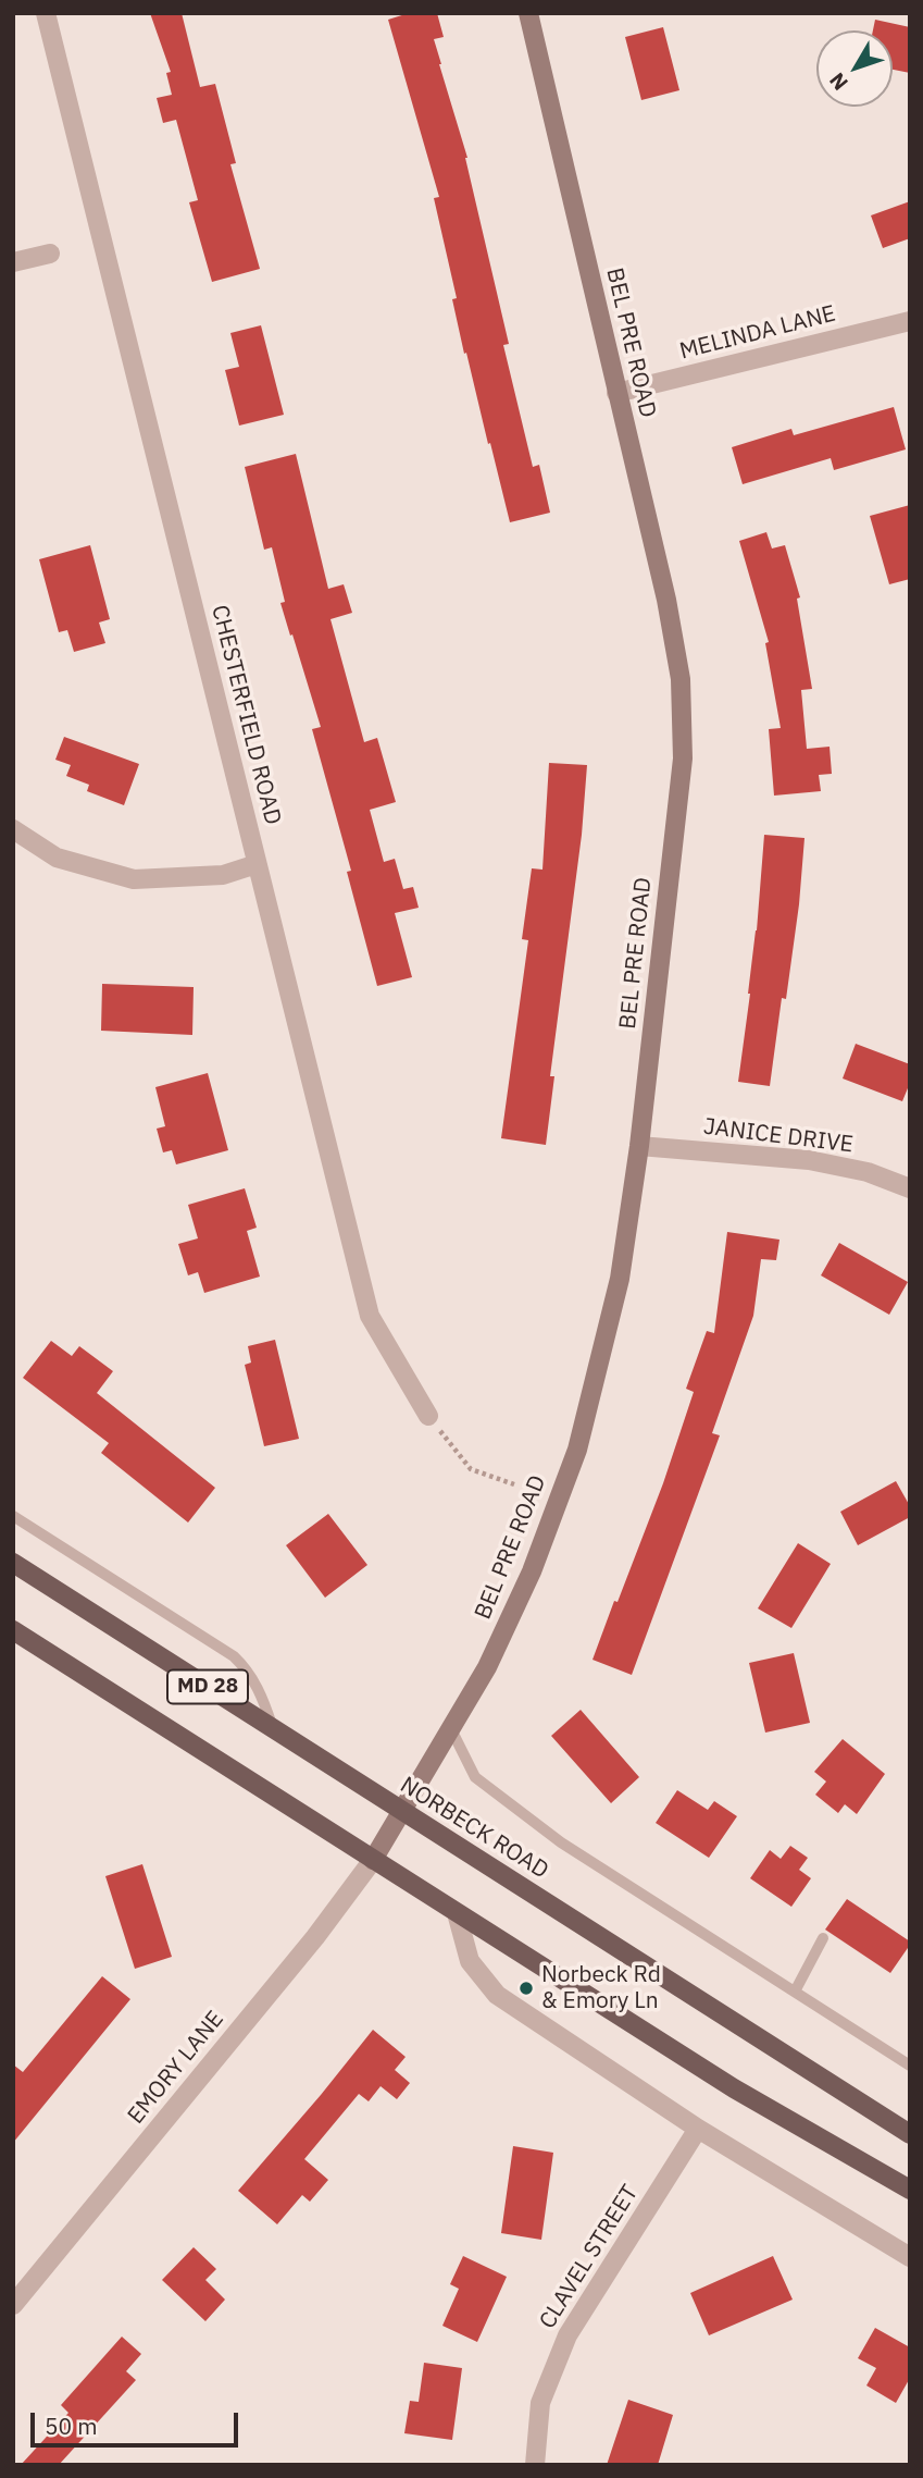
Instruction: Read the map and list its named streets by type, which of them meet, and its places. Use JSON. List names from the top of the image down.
{
  "streets": {
    "main road": ["BEL PRE ROAD", "MD 28", "NORBECK ROAD"],
    "street": [
      "MELINDA LANE",
      "CHESTERFIELD ROAD",
      "JANICE DRIVE",
      "EMORY LANE",
      "CLAVEL STREET"
    ]
  },
  "crossings": [
    ["MELINDA LANE", "BEL PRE ROAD"],
    ["BEL PRE ROAD", "JANICE DRIVE"],
    ["BEL PRE ROAD", "MD 28"],
    ["BEL PRE ROAD", "NORBECK ROAD"],
    ["BEL PRE ROAD", "EMORY LANE"],
    ["MD 28", "EMORY LANE"]
  ],
  "places": ["Norbeck Rd & Emory Ln"],
  "scale_bar": "50 m",
  "north": "bottom left"
}
